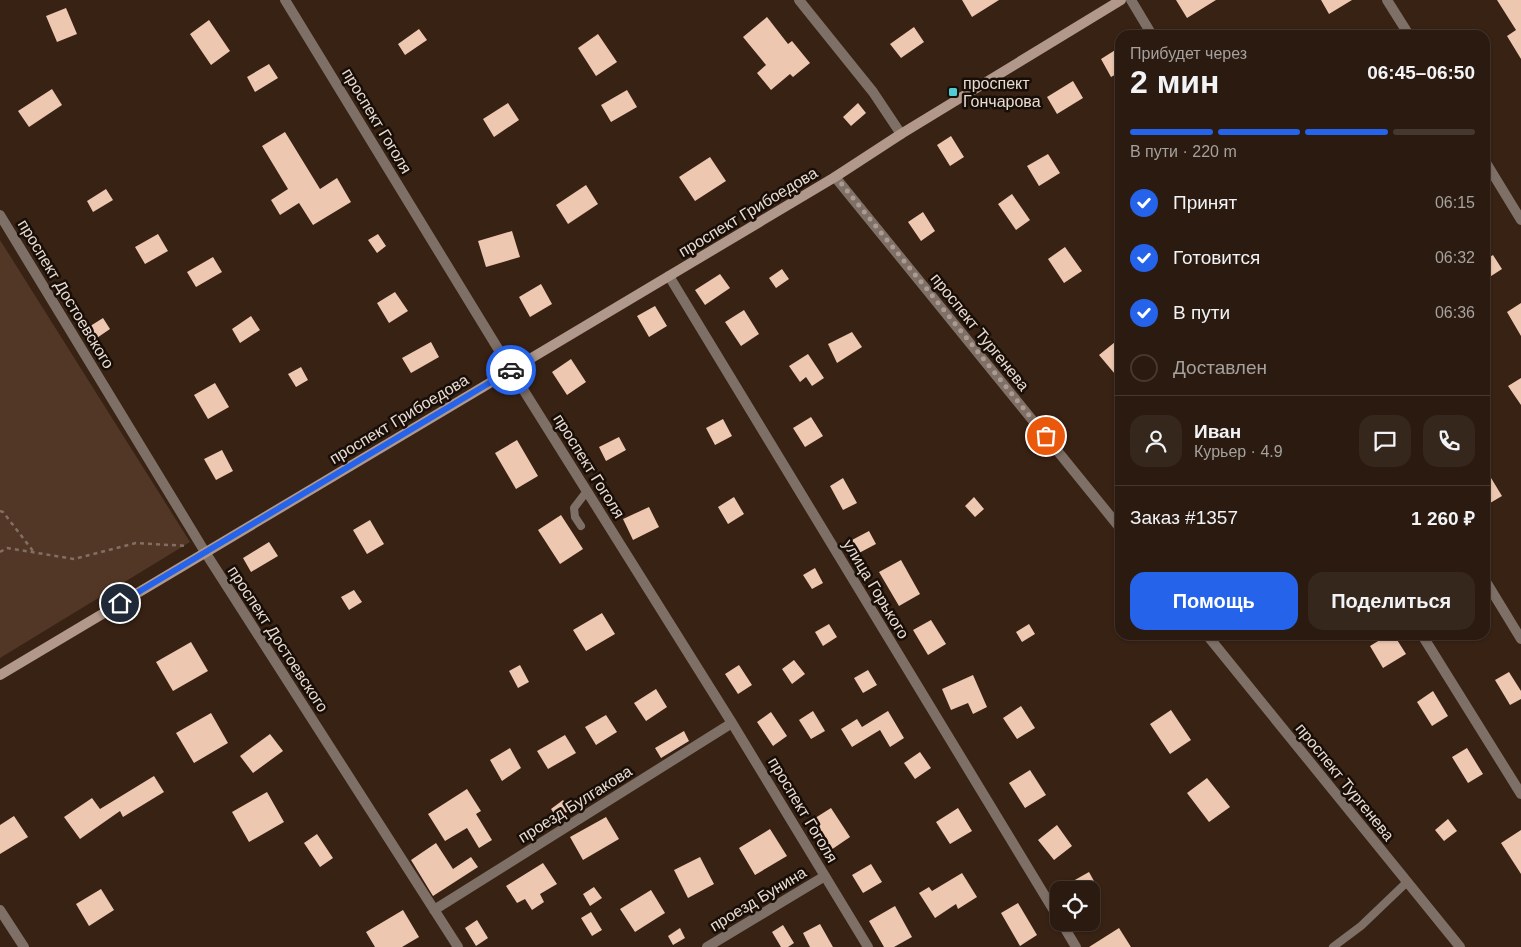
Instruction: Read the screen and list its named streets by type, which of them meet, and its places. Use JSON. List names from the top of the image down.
{
  "streets": {
    "street": [
      "проспект Гоголя",
      "проспект Грибоедова",
      "проспект Достоевского",
      "проспект Тургенева",
      "улица Горького",
      "проезд Булгакова",
      "проезд Бунина"
    ]
  },
  "crossings": [
    ["проспект Гоголя", "проспект Грибоедова"],
    ["проспект Гоголя", "проезд Булгакова"],
    ["проспект Гоголя", "проезд Бунина"],
    ["проспект Грибоедова", "проспект Достоевского"],
    ["проспект Грибоедова", "проспект Тургенева"],
    ["проспект Грибоедова", "улица Горького"],
    ["проспект Достоевского", "проезд Булгакова"]
  ],
  "places": {
    "transit": ["проспект Гончарова"]
  },
  "page": {
    "heading": ["2 мин", "Прибудет через", "06:45–06:50"],
    "panel": [
      "Иван",
      "Курьер · 4.9",
      "Заказ #1357",
      "1 260 ₽"
    ],
    "bar": "В пути · 220 m",
    "list": [
      ["Принят", "06:15"],
      ["Готовится", "06:32"],
      ["В пути", "06:36"],
      "Доставлен"
    ],
    "buttons": ["Помощь", "Поделиться"]
  }
}
